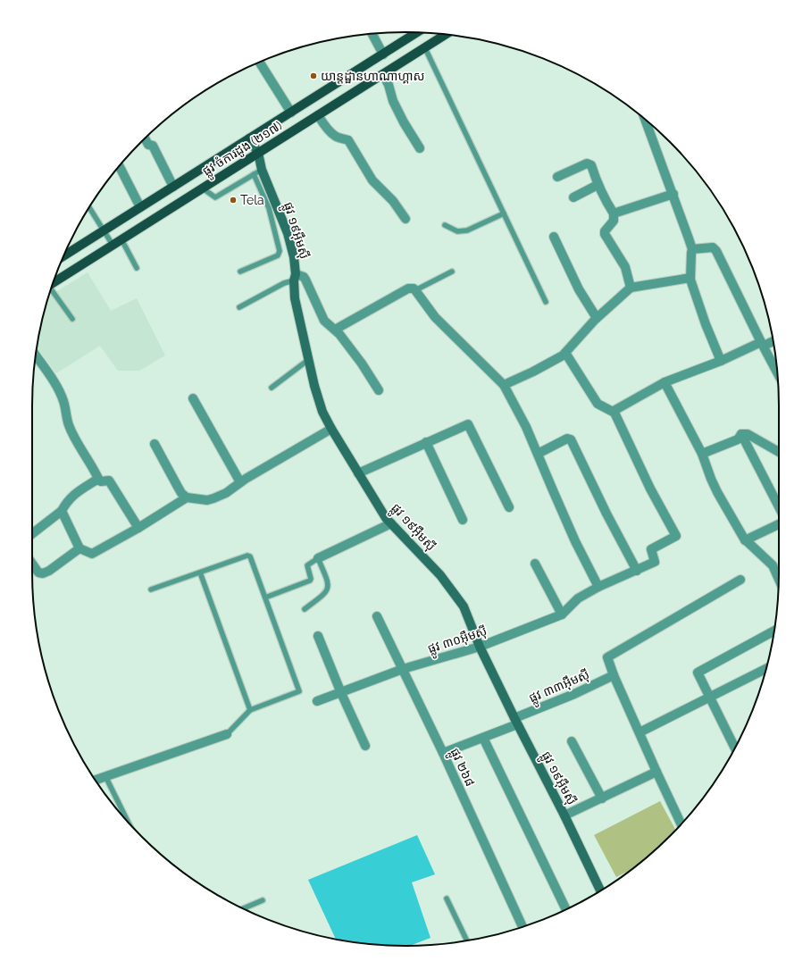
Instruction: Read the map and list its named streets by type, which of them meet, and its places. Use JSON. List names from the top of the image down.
{
  "streets": {
    "main road": ["ផ្លូវ ចំការដូង (២១៧)"],
    "street": [
      "ផ្លូវ ១៩អ៊ឹមស៊ី",
      "ផ្លូវ ៣០អ៊ឹមស៊ី",
      "ផ្លូវ ៣៣អ៊ឹមស៊ី",
      "ផ្លូវ ២៦៨"
    ]
  },
  "crossings": [
    ["ផ្លូវ ចំការដូង (២១៧)", "ផ្លូវ ១៩អ៊ឹមស៊ី"],
    ["ផ្លូវ ១៩អ៊ឹមស៊ី", "ផ្លូវ ៣០អ៊ឹមស៊ី"],
    ["ផ្លូវ ១៩អ៊ឹមស៊ី", "ផ្លូវ ៣៣អ៊ឹមស៊ី"],
    ["ផ្លូវ ៣០អ៊ឹមស៊ី", "ផ្លូវ ២៦៨"],
    ["ផ្លូវ ៣៣អ៊ឹមស៊ី", "ផ្លូវ ២៦៨"]
  ],
  "places": ["យាន្ដដ្ឋានហាណាហ្គាស", "Tela"]
}
